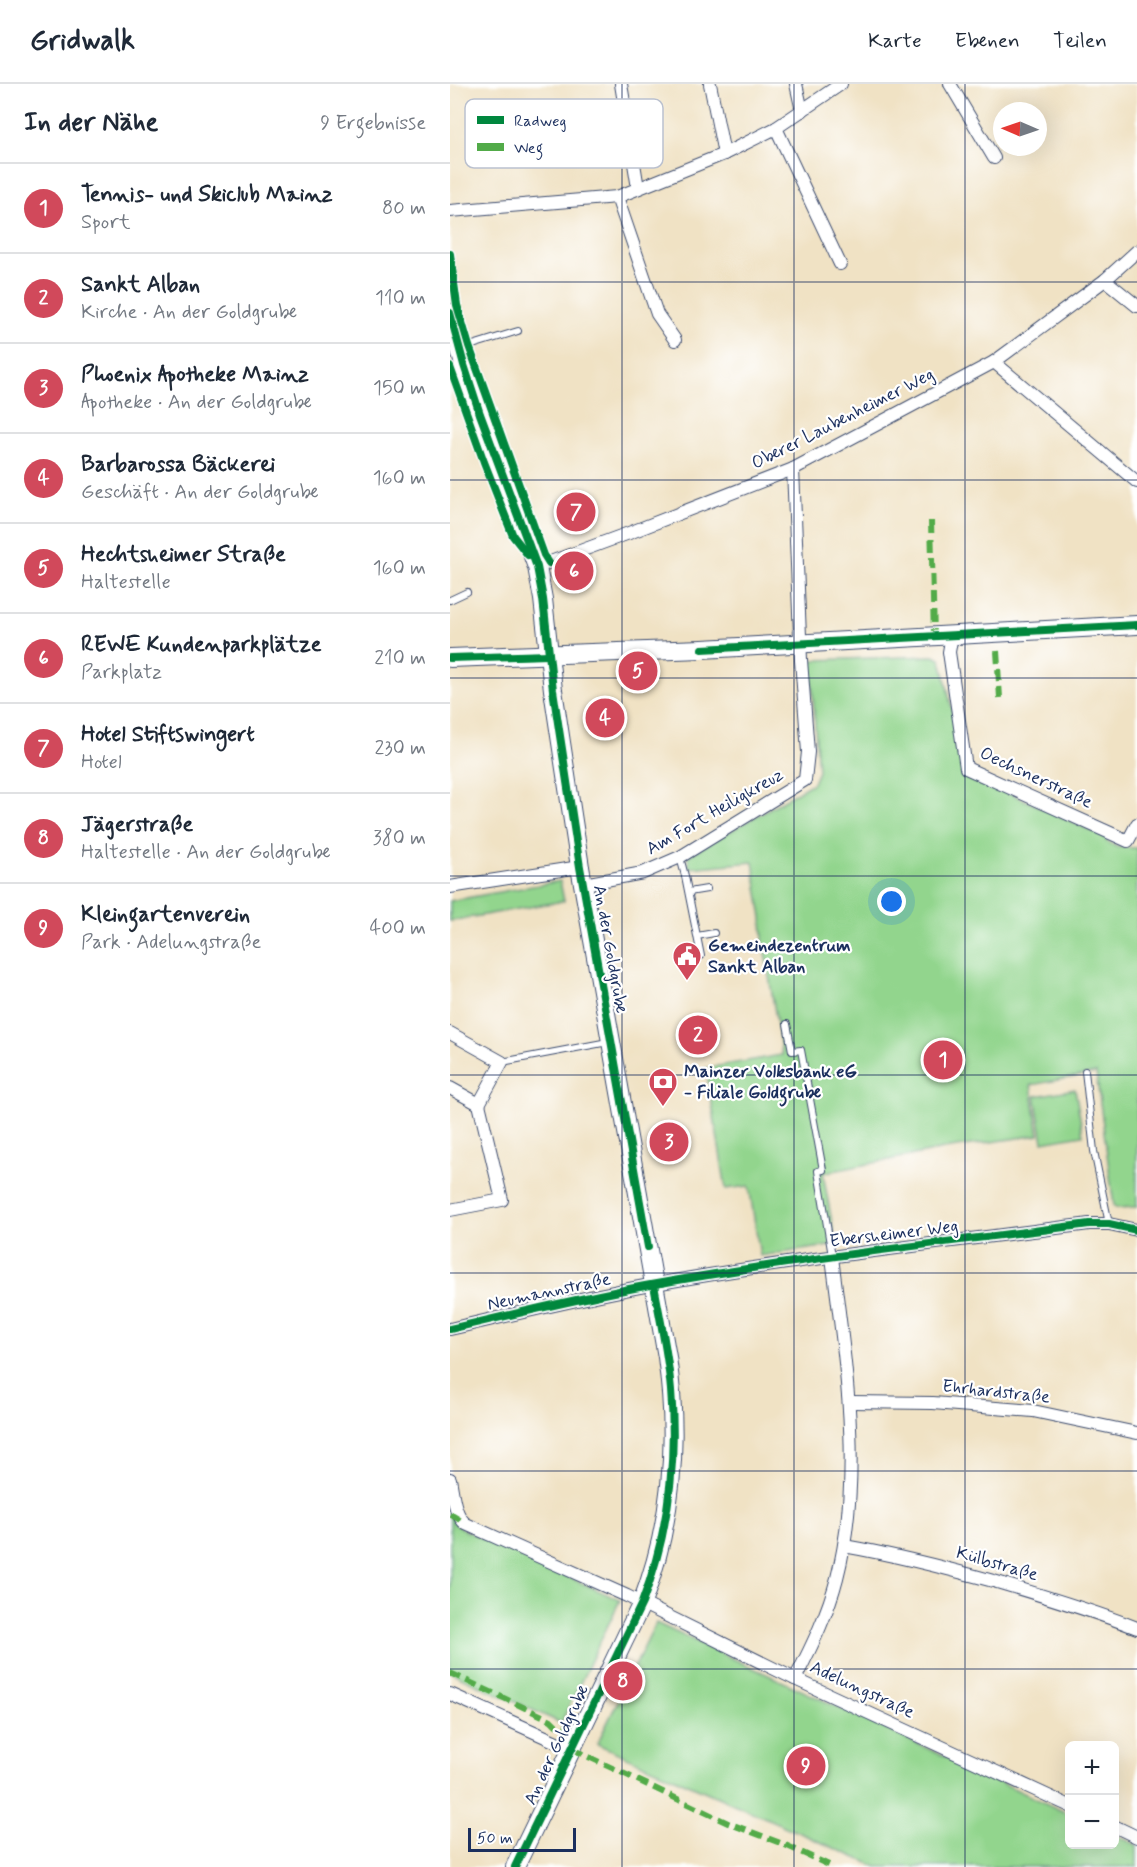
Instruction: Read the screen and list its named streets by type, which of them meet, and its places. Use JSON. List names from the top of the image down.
{
  "streets": {
    "street": [
      "Oberer Laubenheimer Weg",
      "Oechsnerstraße",
      "Am Fort Heiligkreuz",
      "An der Goldgrube",
      "Ebersheimer Weg",
      "Neumannstraße",
      "Ehrhardstraße",
      "Külbstraße",
      "Adelungstraße"
    ]
  },
  "crossings": [
    ["Oberer Laubenheimer Weg", "Am Fort Heiligkreuz"],
    ["Oberer Laubenheimer Weg", "An der Goldgrube"],
    ["Am Fort Heiligkreuz", "An der Goldgrube"],
    ["An der Goldgrube", "Ebersheimer Weg"],
    ["An der Goldgrube", "Neumannstraße"],
    ["An der Goldgrube", "Adelungstraße"],
    ["Ebersheimer Weg", "Neumannstraße"]
  ],
  "places": {
    "public building": ["Gemeindezentrum Sankt Alban"],
    "bank": ["Mainzer Volksbank eG - Filiale Goldgrube"]
  },
  "legend": ["Radweg", "Weg"],
  "scale_bar": "50 m",
  "north": "left",
  "page": {
    "header": "Gridwalk",
    "nav": ["Karte", "Ebenen", "Teilen"],
    "heading": ["In der Nähe", "9 Ergebnisse"],
    "list": [
      {
        "mark": "1",
        "name": "Tennis- und Skiclub Mainz",
        "note": "Sport",
        "value": "80 m"
      },
      {
        "mark": "2",
        "name": "Sankt Alban",
        "note": "Kirche · An der Goldgrube",
        "value": "110 m"
      },
      {
        "mark": "3",
        "name": "Phoenix Apotheke Mainz",
        "note": "Apotheke · An der Goldgrube",
        "value": "150 m"
      },
      {
        "mark": "4",
        "name": "Barbarossa Bäckerei",
        "note": "Geschäft · An der Goldgrube",
        "value": "160 m"
      },
      {
        "mark": "5",
        "name": "Hechtsheimer Straße",
        "note": "Haltestelle",
        "value": "160 m"
      },
      {
        "mark": "6",
        "name": "REWE Kundenparkplätze",
        "note": "Parkplatz",
        "value": "210 m"
      },
      {
        "mark": "7",
        "name": "Hotel Stiftswingert",
        "note": "Hotel",
        "value": "230 m"
      },
      {
        "mark": "8",
        "name": "Jägerstraße",
        "note": "Haltestelle · An der Goldgrube",
        "value": "380 m"
      },
      {
        "mark": "9",
        "name": "Kleingartenverein",
        "note": "Park · Adelungstraße",
        "value": "400 m"
      }
    ],
    "pins": [
      "7",
      "6",
      "5",
      "4",
      "2",
      "1",
      "3",
      "8",
      "9"
    ],
    "map_buttons": ["+", "−"],
    "scale": "50 m"
  }
}
